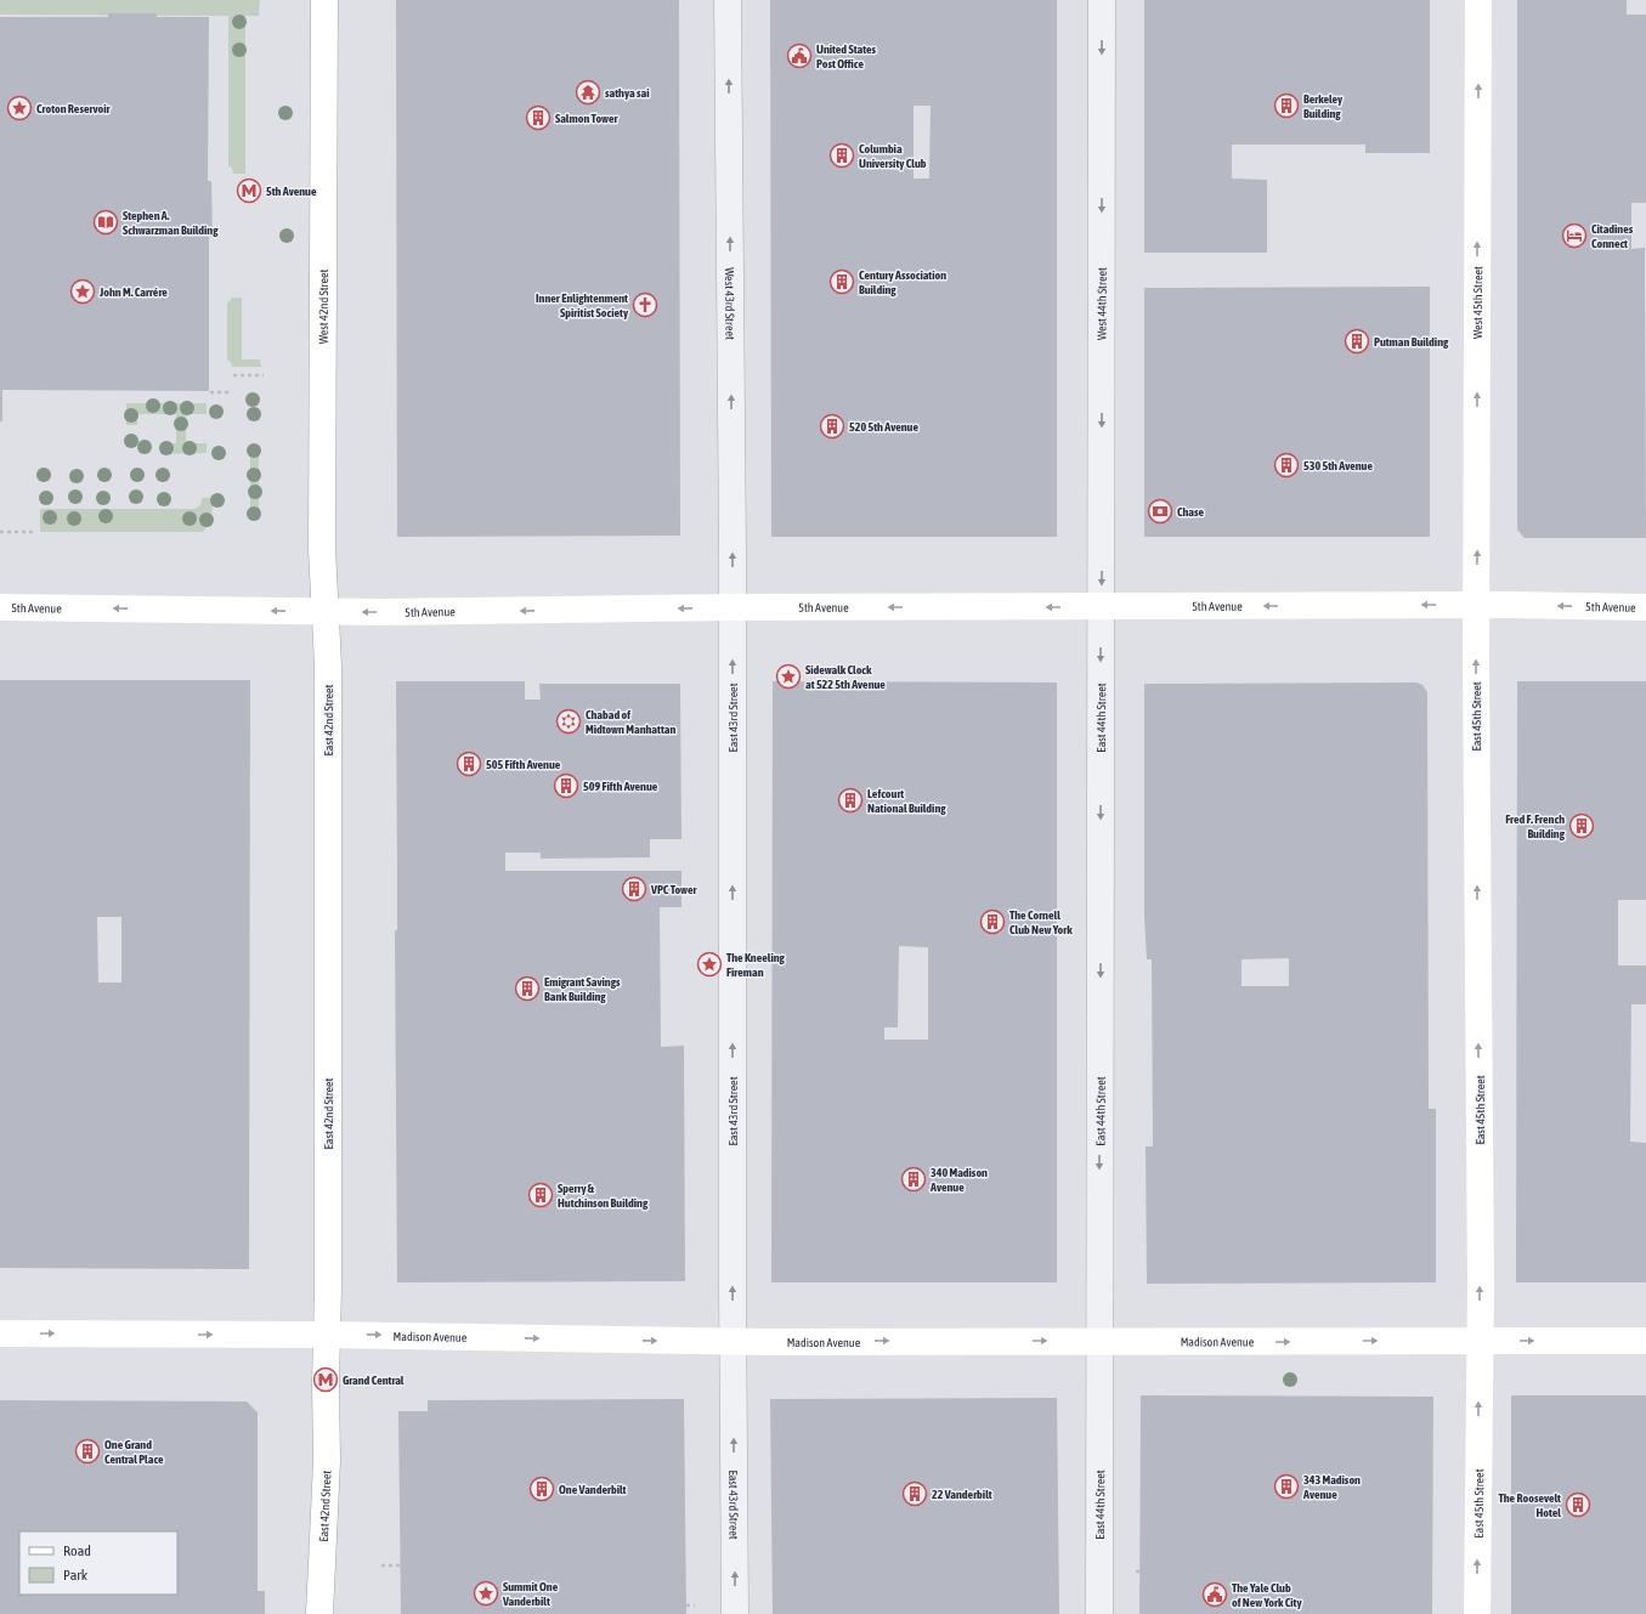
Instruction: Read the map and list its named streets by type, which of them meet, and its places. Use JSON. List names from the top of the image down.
{
  "streets": {
    "main road": [
      "West 45th Street",
      "West 42nd Street",
      "5th Avenue",
      "East 45th Street",
      "East 42nd Street",
      "Madison Avenue"
    ],
    "street": [
      "West 43rd Street",
      "West 44th Street",
      "East 43rd Street",
      "East 44th Street"
    ]
  },
  "crossings": [
    ["West 45th Street", "5th Avenue"],
    ["West 45th Street", "East 45th Street"],
    ["West 43rd Street", "5th Avenue"],
    ["West 43rd Street", "East 43rd Street"],
    ["West 44th Street", "5th Avenue"],
    ["West 44th Street", "East 44th Street"],
    ["West 42nd Street", "5th Avenue"],
    ["West 42nd Street", "East 42nd Street"],
    ["5th Avenue", "East 45th Street"],
    ["5th Avenue", "East 43rd Street"],
    ["5th Avenue", "East 44th Street"],
    ["5th Avenue", "East 42nd Street"],
    ["East 45th Street", "Madison Avenue"],
    ["East 43rd Street", "Madison Avenue"],
    ["East 44th Street", "Madison Avenue"],
    ["East 42nd Street", "Madison Avenue"]
  ],
  "one_way": [
    "West 45th Street",
    "West 43rd Street",
    "West 44th Street",
    "5th Avenue",
    "East 45th Street",
    "East 43rd Street",
    "East 44th Street",
    "Madison Avenue"
  ],
  "places": {
    "public building": ["United States Post Office", "The Yale Club of New York City"],
    "temple": ["sathya sai"],
    "building": [
      "Berkeley Building",
      "Salmon Tower",
      "Columbia University Club",
      "Century Association Building",
      "Putman Building",
      "520 5th Avenue",
      "530 5th Avenue",
      "505 Fifth Avenue",
      "509 Fifth Avenue",
      "Lefcourt National Building",
      "Fred F. French Building",
      "VPC Tower",
      "The Cornell Club New York",
      "Emigrant Savings Bank Building",
      "340 Madison Avenue",
      "Sperry & Hutchinson Building",
      "One Grand Central Place",
      "343 Madison Avenue",
      "One Vanderbilt",
      "22 Vanderbilt",
      "The Roosevelt Hotel"
    ],
    "place": [
      "Croton Reservoir",
      "John M. Carrére",
      "Sidewalk Clock at 522 5th Avenue",
      "The Kneeling Fireman",
      "Summit One Vanderbilt"
    ],
    "metro station": ["5th Avenue", "Grand Central"],
    "library": ["Stephen A. Schwarzman Building"],
    "hotel": ["Citadines Connect"],
    "church": ["Inner Enlightenment Spiritist Society"],
    "bank": ["Chase"],
    "synagogue": ["Chabad of Midtown Manhattan"]
  },
  "legend": ["Road", "Park"]
}
